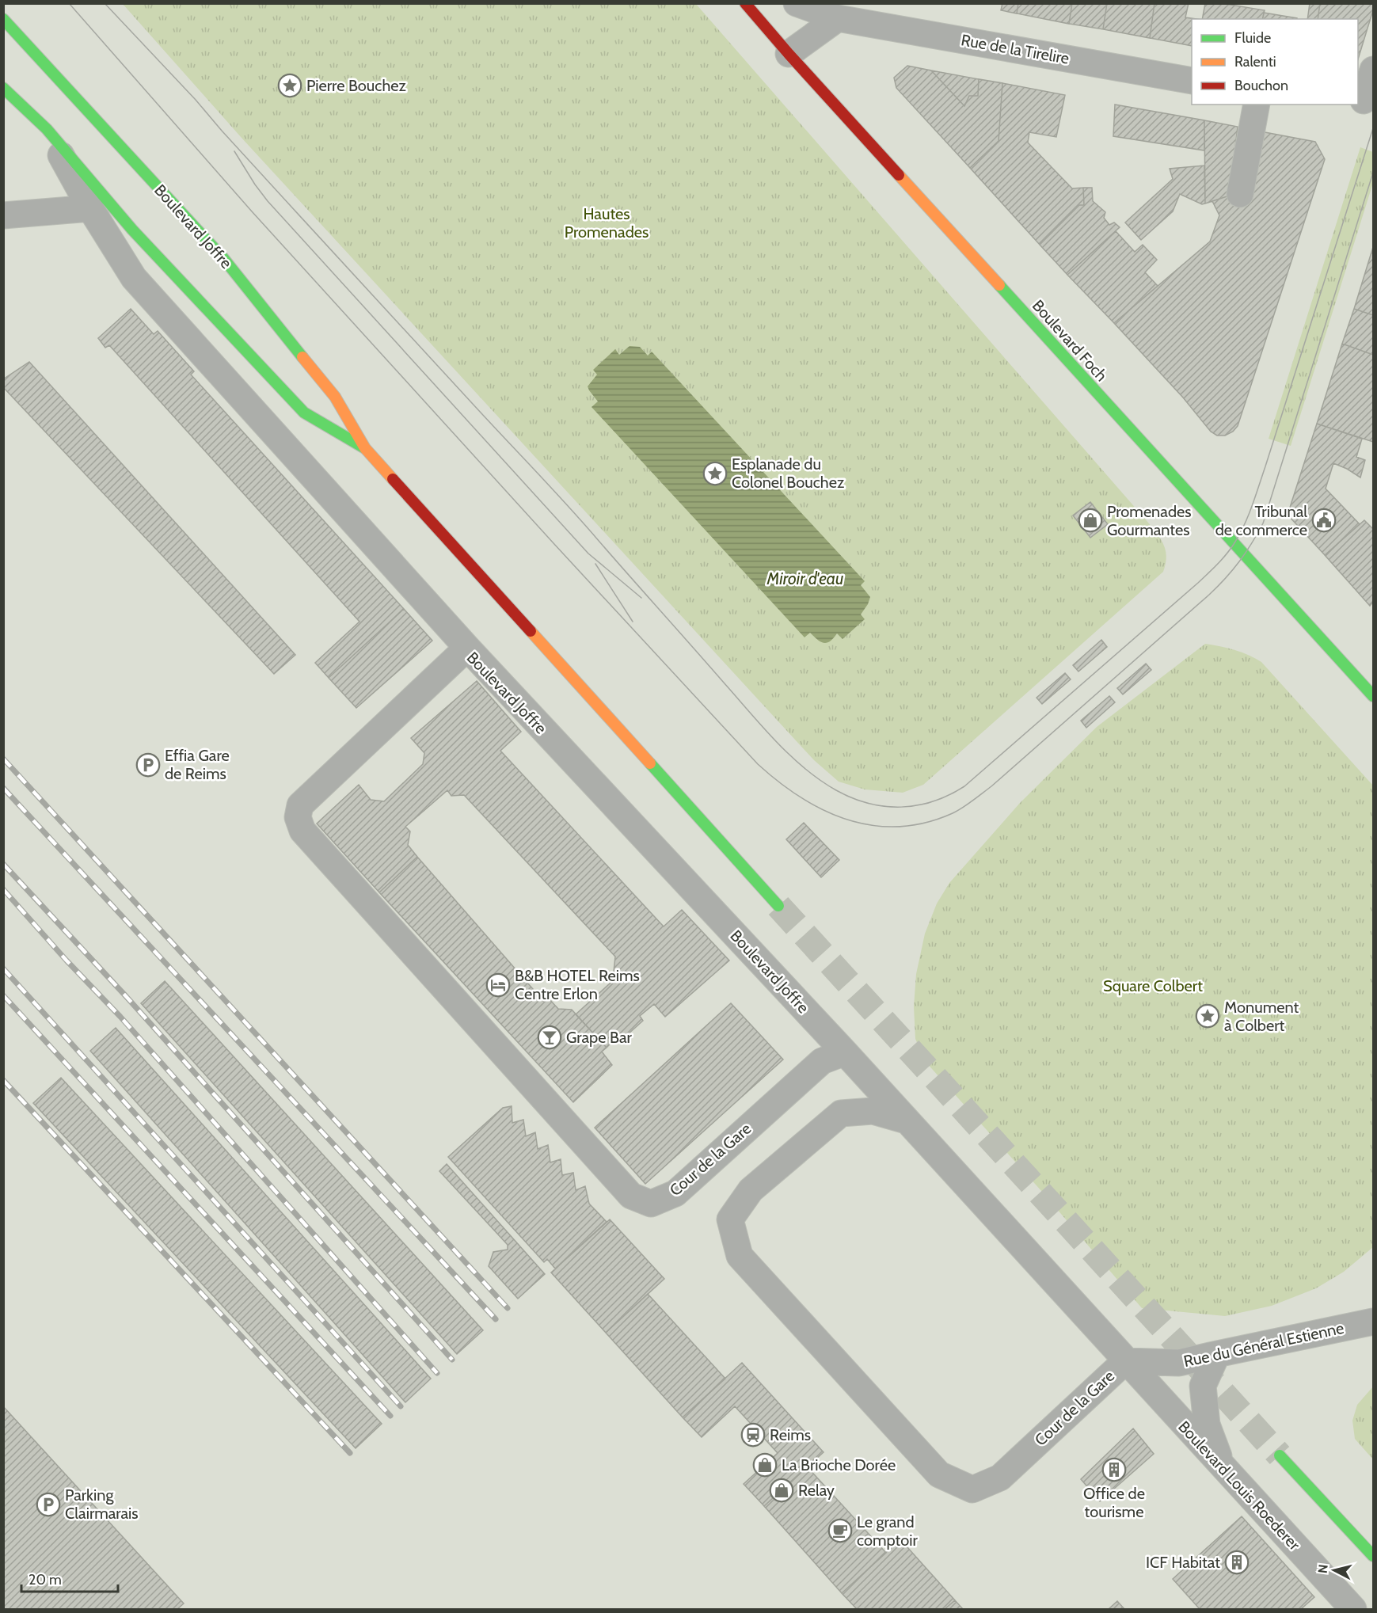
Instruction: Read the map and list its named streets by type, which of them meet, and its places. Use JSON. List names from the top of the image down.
{
  "streets": {
    "main road": ["Boulevard Joffre", "Boulevard Foch"],
    "street": [
      "Rue de la Tirelire",
      "Cour de la Gare",
      "Rue du Général Estienne",
      "Boulevard Louis Roederer"
    ]
  },
  "crossings": [
    ["Boulevard Joffre", "Cour de la Gare"],
    ["Cour de la Gare", "Rue du Général Estienne"],
    ["Cour de la Gare", "Boulevard Louis Roederer"],
    ["Rue du Général Estienne", "Boulevard Louis Roederer"]
  ],
  "water": ["Miroir d'eau"],
  "parks": ["Hautes Promenades", "Square Colbert"],
  "places": {
    "place": ["Pierre Bouchez", "Esplanade du Colonel Bouchez", "Monument à Colbert"],
    "shop": ["Promenades Gourmantes", "La Brioche Dorée", "Relay"],
    "public building": ["Tribunal de commerce"],
    "parking": ["Effia Gare de Reims", "Parking Clairmarais"],
    "hotel": ["B&B HOTEL Reims Centre Erlon"],
    "bar": ["Grape Bar"],
    "station": ["Reims"],
    "building": ["Office de tourisme", "ICF Habitat"],
    "cafe": ["Le grand comptoir"]
  },
  "legend": ["Fluide", "Ralenti", "Bouchon"],
  "scale_bar": "20 m",
  "north": "left"
}
